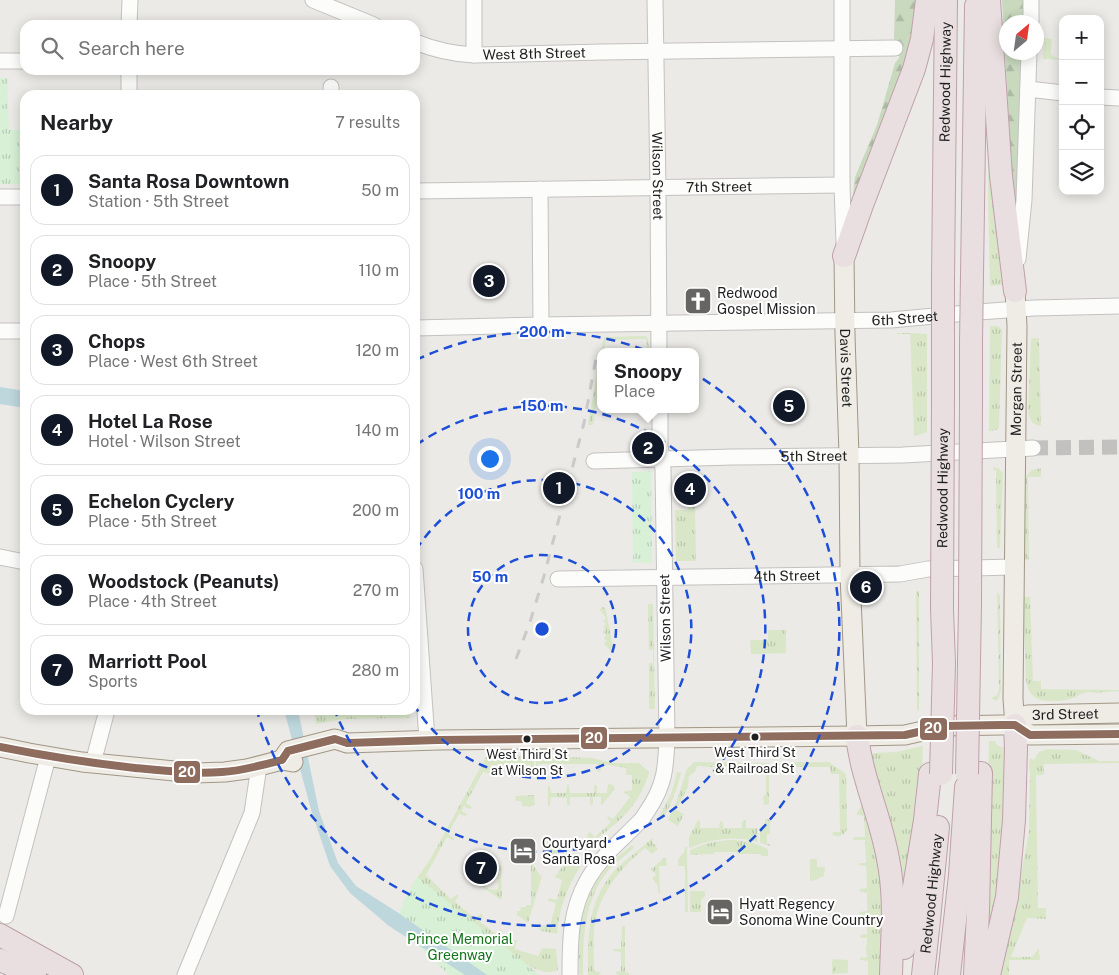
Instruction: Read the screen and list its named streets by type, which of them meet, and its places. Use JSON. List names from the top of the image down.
{
  "streets": {
    "highway": ["Redwood Highway"],
    "main road": ["Davis Street", "Morgan Street", "3rd Street"],
    "street": [
      "West 8th Street",
      "Wilson Street",
      "7th Street",
      "6th Street",
      "5th Street",
      "4th Street"
    ]
  },
  "crossings": [
    ["West 8th Street", "Wilson Street"],
    ["West 8th Street", "Davis Street"],
    ["Wilson Street", "7th Street"],
    ["Wilson Street", "6th Street"],
    ["Wilson Street", "5th Street"],
    ["Wilson Street", "4th Street"],
    ["Wilson Street", "3rd Street"],
    ["7th Street", "Davis Street"],
    ["6th Street", "Davis Street"],
    ["6th Street", "Morgan Street"],
    ["Davis Street", "5th Street"],
    ["Davis Street", "4th Street"],
    ["Davis Street", "3rd Street"],
    ["Morgan Street", "5th Street"],
    ["Morgan Street", "4th Street"],
    ["Morgan Street", "3rd Street"]
  ],
  "parks": ["Prince Memorial Greenway"],
  "places": {
    "church": ["Redwood Gospel Mission"],
    "other": ["West Third St & Railroad St", "West Third St at Wilson St"],
    "hotel": ["Courtyard Santa Rosa", "Hyatt Regency Sonoma Wine Country"]
  },
  "lines": ["transit line 20"],
  "north": "top right",
  "page": {
    "map_buttons": ["+", "−"],
    "search": "Search here",
    "heading": ["Nearby", "7 results"],
    "list": [
      {
        "mark": "1",
        "name": "Santa Rosa Downtown",
        "note": "Station · 5th Street",
        "value": "50 m"
      },
      {
        "mark": "2",
        "name": "Snoopy",
        "note": "Place · 5th Street",
        "value": "110 m"
      },
      {
        "mark": "3",
        "name": "Chops",
        "note": "Place · West 6th Street",
        "value": "120 m"
      },
      {
        "mark": "4",
        "name": "Hotel La Rose",
        "note": "Hotel · Wilson Street",
        "value": "140 m"
      },
      {
        "mark": "5",
        "name": "Echelon Cyclery",
        "note": "Place · 5th Street",
        "value": "200 m"
      },
      {
        "mark": "6",
        "name": "Woodstock (Peanuts)",
        "note": "Place · 4th Street",
        "value": "270 m"
      },
      {
        "mark": "7",
        "name": "Marriott Pool",
        "note": "Sports",
        "value": "280 m"
      }
    ],
    "pins": [
      "3",
      "5",
      "2",
      "1",
      "4",
      "6",
      "7"
    ],
    "popup": ["Snoopy", "Place"]
  },
  "rings": [
    "200 m",
    "150 m",
    "100 m",
    "50 m"
  ]
}
